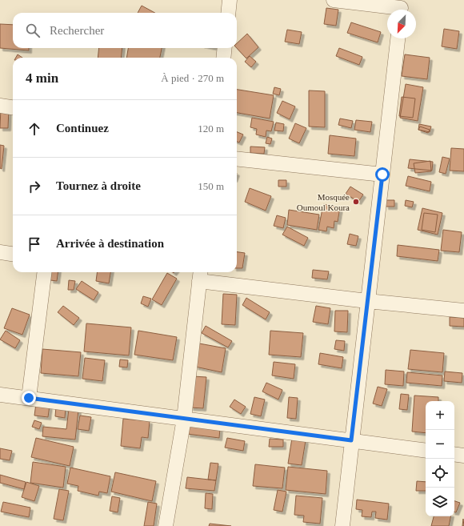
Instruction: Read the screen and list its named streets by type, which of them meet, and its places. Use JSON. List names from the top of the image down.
{
  "places": ["Mosquée Oumoul Koura"],
  "north": "bottom left",
  "page": {
    "search": "Rechercher",
    "heading": ["4 min", "À pied · 270 m"],
    "list": [
      ["Continuez", "120 m"],
      ["Tournez à droite", "150 m"],
      "Arrivée à destination"
    ],
    "map_buttons": ["+", "−"]
  }
}
